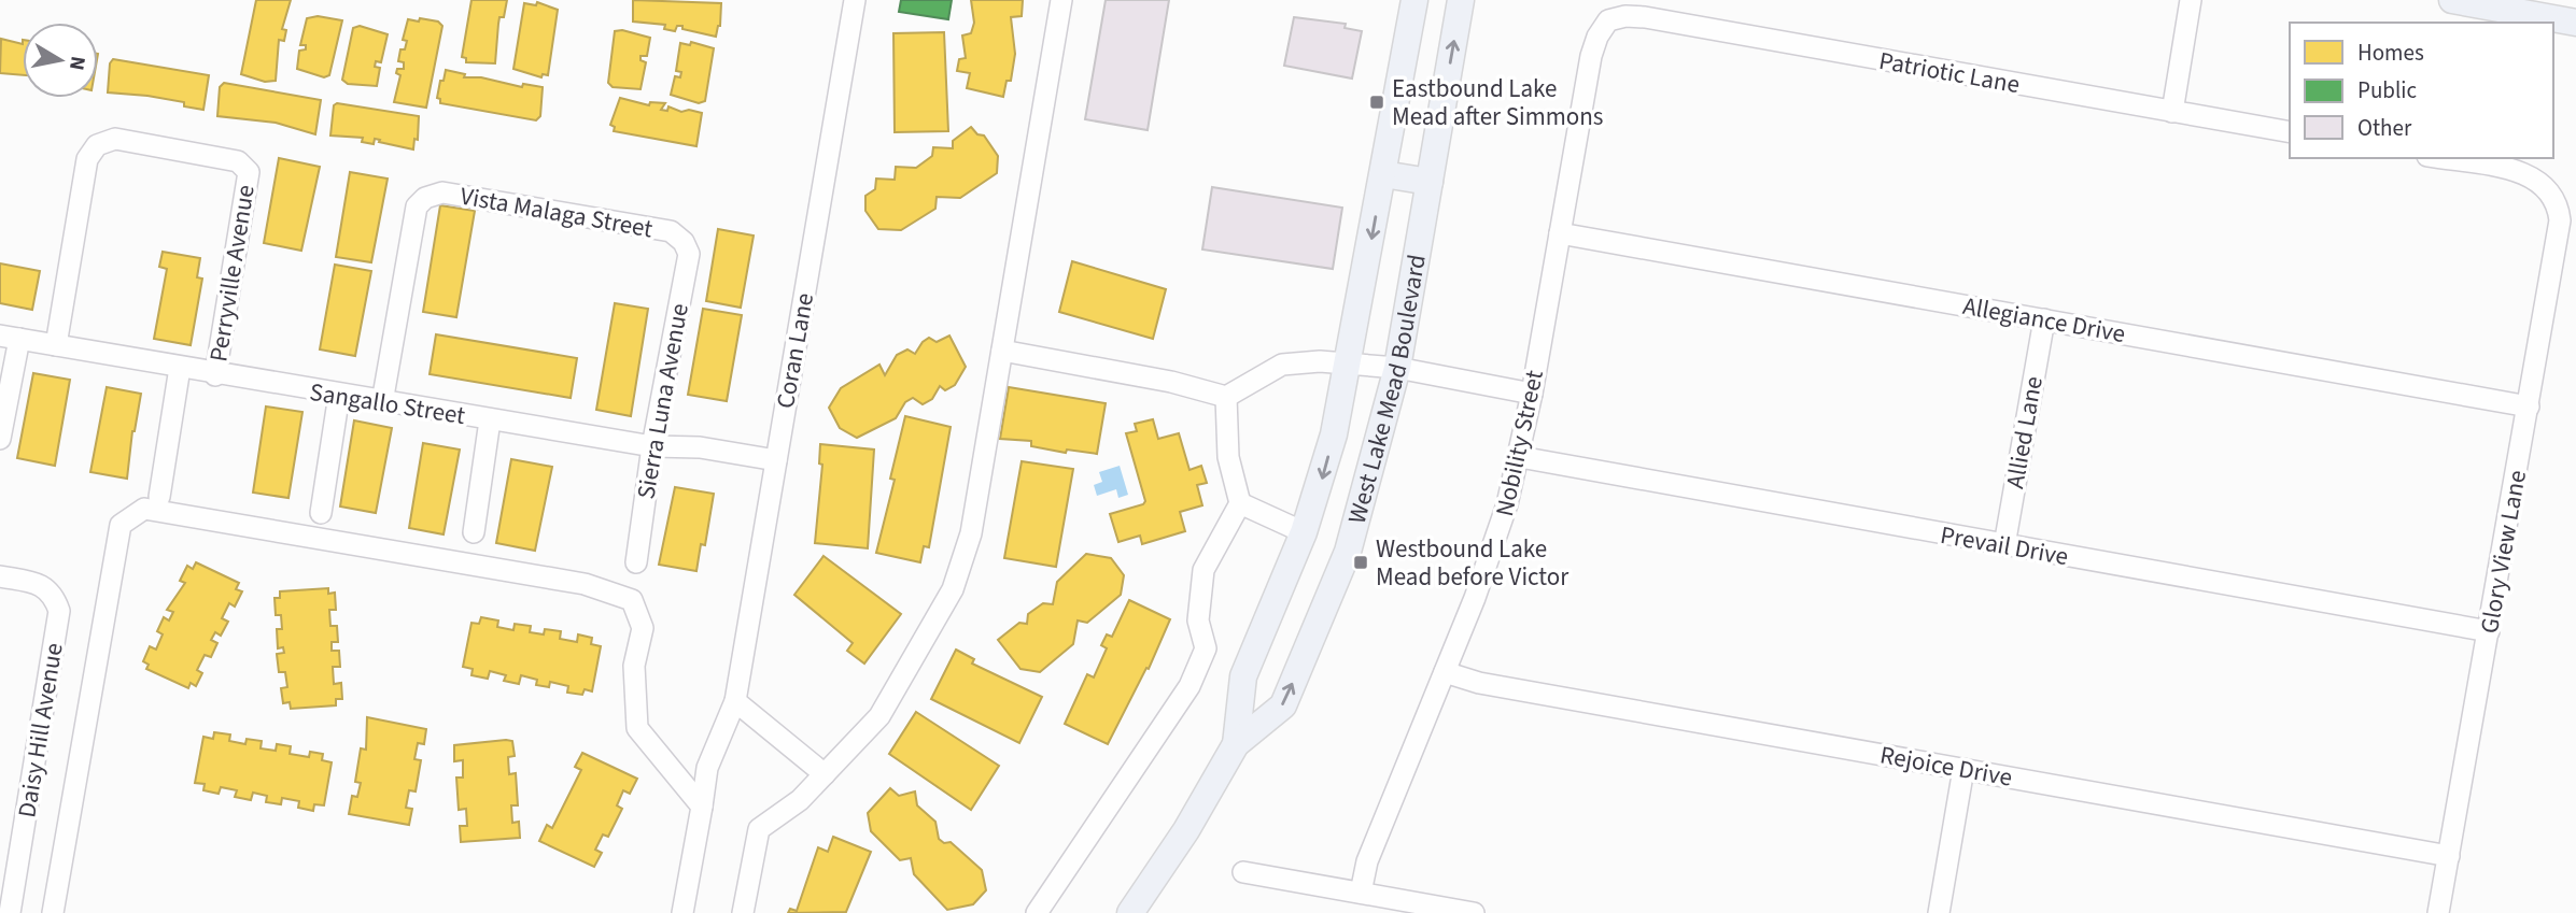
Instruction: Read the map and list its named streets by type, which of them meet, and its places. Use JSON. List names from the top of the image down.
{
  "streets": {
    "main road": ["West Lake Mead Boulevard"],
    "street": [
      "Patriotic Lane",
      "Vista Malaga Street",
      "Perryville Avenue",
      "Allegiance Drive",
      "Coran Lane",
      "Sierra Luna Avenue",
      "Sangallo Street",
      "Allied Lane",
      "Nobility Street",
      "Prevail Drive",
      "Glory View Lane",
      "Daisy Hill Avenue",
      "Rejoice Drive"
    ]
  },
  "crossings": [
    ["Patriotic Lane", "Nobility Street"],
    ["Vista Malaga Street", "Sierra Luna Avenue"],
    ["Vista Malaga Street", "Sangallo Street"],
    ["Perryville Avenue", "Sangallo Street"],
    ["Allegiance Drive", "Allied Lane"],
    ["Allegiance Drive", "Nobility Street"],
    ["Allegiance Drive", "Glory View Lane"],
    ["Coran Lane", "Sangallo Street"],
    ["Sierra Luna Avenue", "Sangallo Street"],
    ["Allied Lane", "Prevail Drive"],
    ["Nobility Street", "Prevail Drive"],
    ["Nobility Street", "Rejoice Drive"],
    ["Prevail Drive", "Glory View Lane"],
    ["Glory View Lane", "Rejoice Drive"]
  ],
  "places": {
    "transit": ["Eastbound Lake Mead after Simmons", "Westbound Lake Mead before Victor"]
  },
  "legend": ["Homes", "Public", "Other"],
  "north": "right"
}
